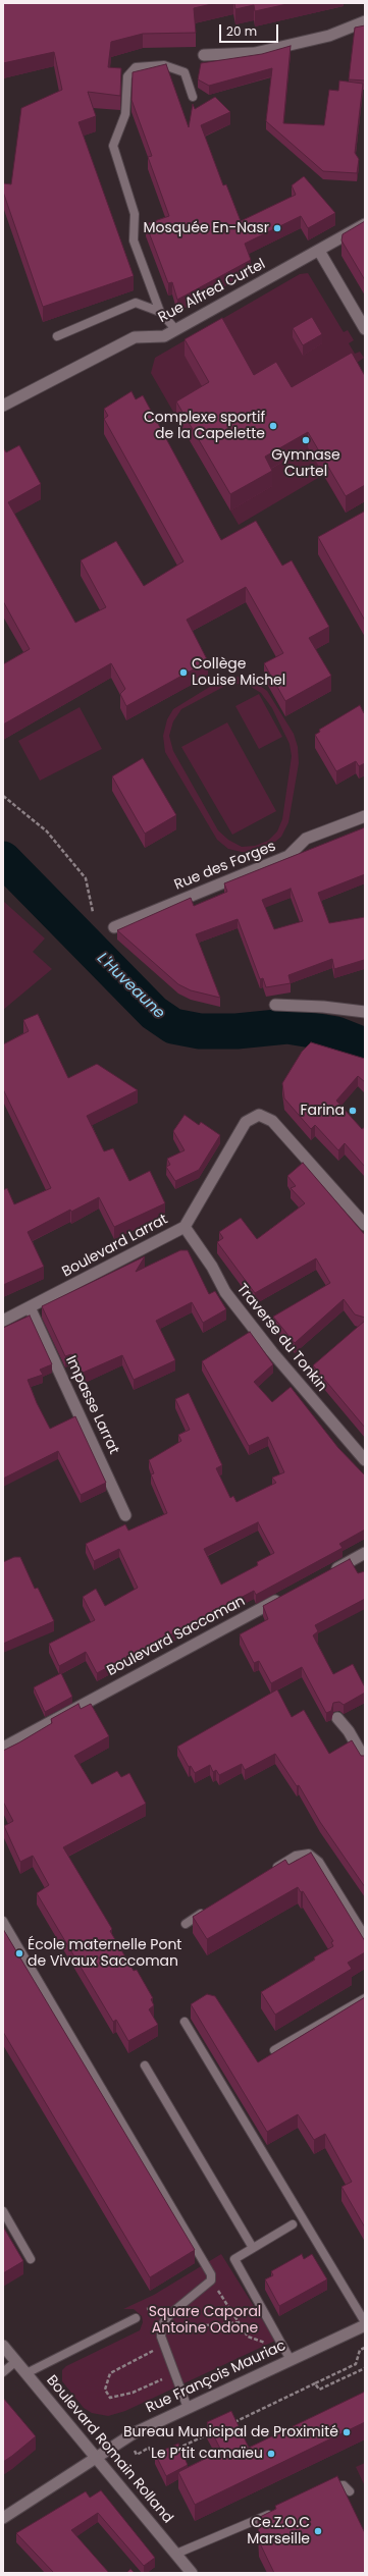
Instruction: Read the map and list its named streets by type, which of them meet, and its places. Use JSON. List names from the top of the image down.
{
  "streets": {
    "street": [
      "Rue Alfred Curtel",
      "Rue des Forges",
      "Boulevard Larrat",
      "Traverse du Tonkin",
      "Impasse Larrat",
      "Boulevard Saccoman",
      "Rue François Mauriac",
      "Boulevard Romain Rolland"
    ]
  },
  "crossings": [
    ["Boulevard Larrat", "Traverse du Tonkin"],
    ["Boulevard Larrat", "Impasse Larrat"],
    ["Rue François Mauriac", "Boulevard Romain Rolland"]
  ],
  "water": ["L'Huveaune"],
  "parks": ["Square Caporal Antoine Odone"],
  "places": [
    "Mosquée En-Nasr",
    "Complexe sportif de la Capelette",
    "Gymnase Curtel",
    "Collège Louise Michel",
    "Farina",
    "École maternelle Pont de Vivaux Saccoman",
    "Bureau Municipal de Proximité",
    "Le P’tit camaïeu",
    "Ce.Z.O.C Marseille"
  ],
  "scale_bar": "20 m"
}
